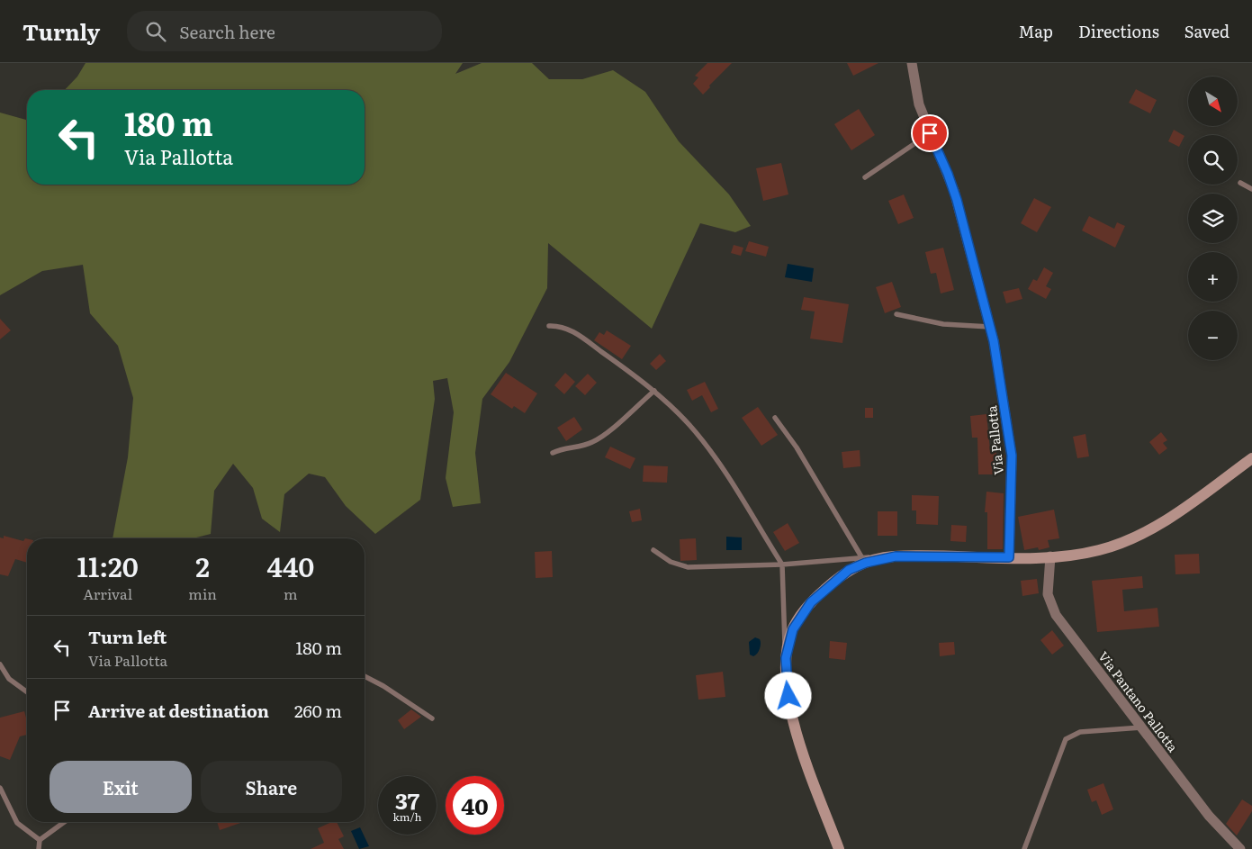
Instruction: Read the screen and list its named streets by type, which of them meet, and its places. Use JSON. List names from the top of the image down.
{
  "streets": {
    "street": ["Via Pallotta", "Via Pantano Pallotta"]
  },
  "north": "bottom right",
  "page": {
    "header": "Turnly",
    "search": "Search here",
    "nav": ["Map", "Directions", "Saved"],
    "map_buttons": ["+", "−"],
    "turn": ["180 m", "Via Pallotta"],
    "eta": [
      "11:20",
      "Arrival",
      "2",
      "min",
      "440",
      "m"
    ],
    "list": [
      {
        "name": "Turn left",
        "note": "Via Pallotta",
        "value": "180 m"
      },
      {
        "name": "Arrive at destination",
        "value": "260 m"
      }
    ],
    "buttons": ["Exit", "Share"],
    "speed": "37 km/h",
    "limit": "40"
  }
}
